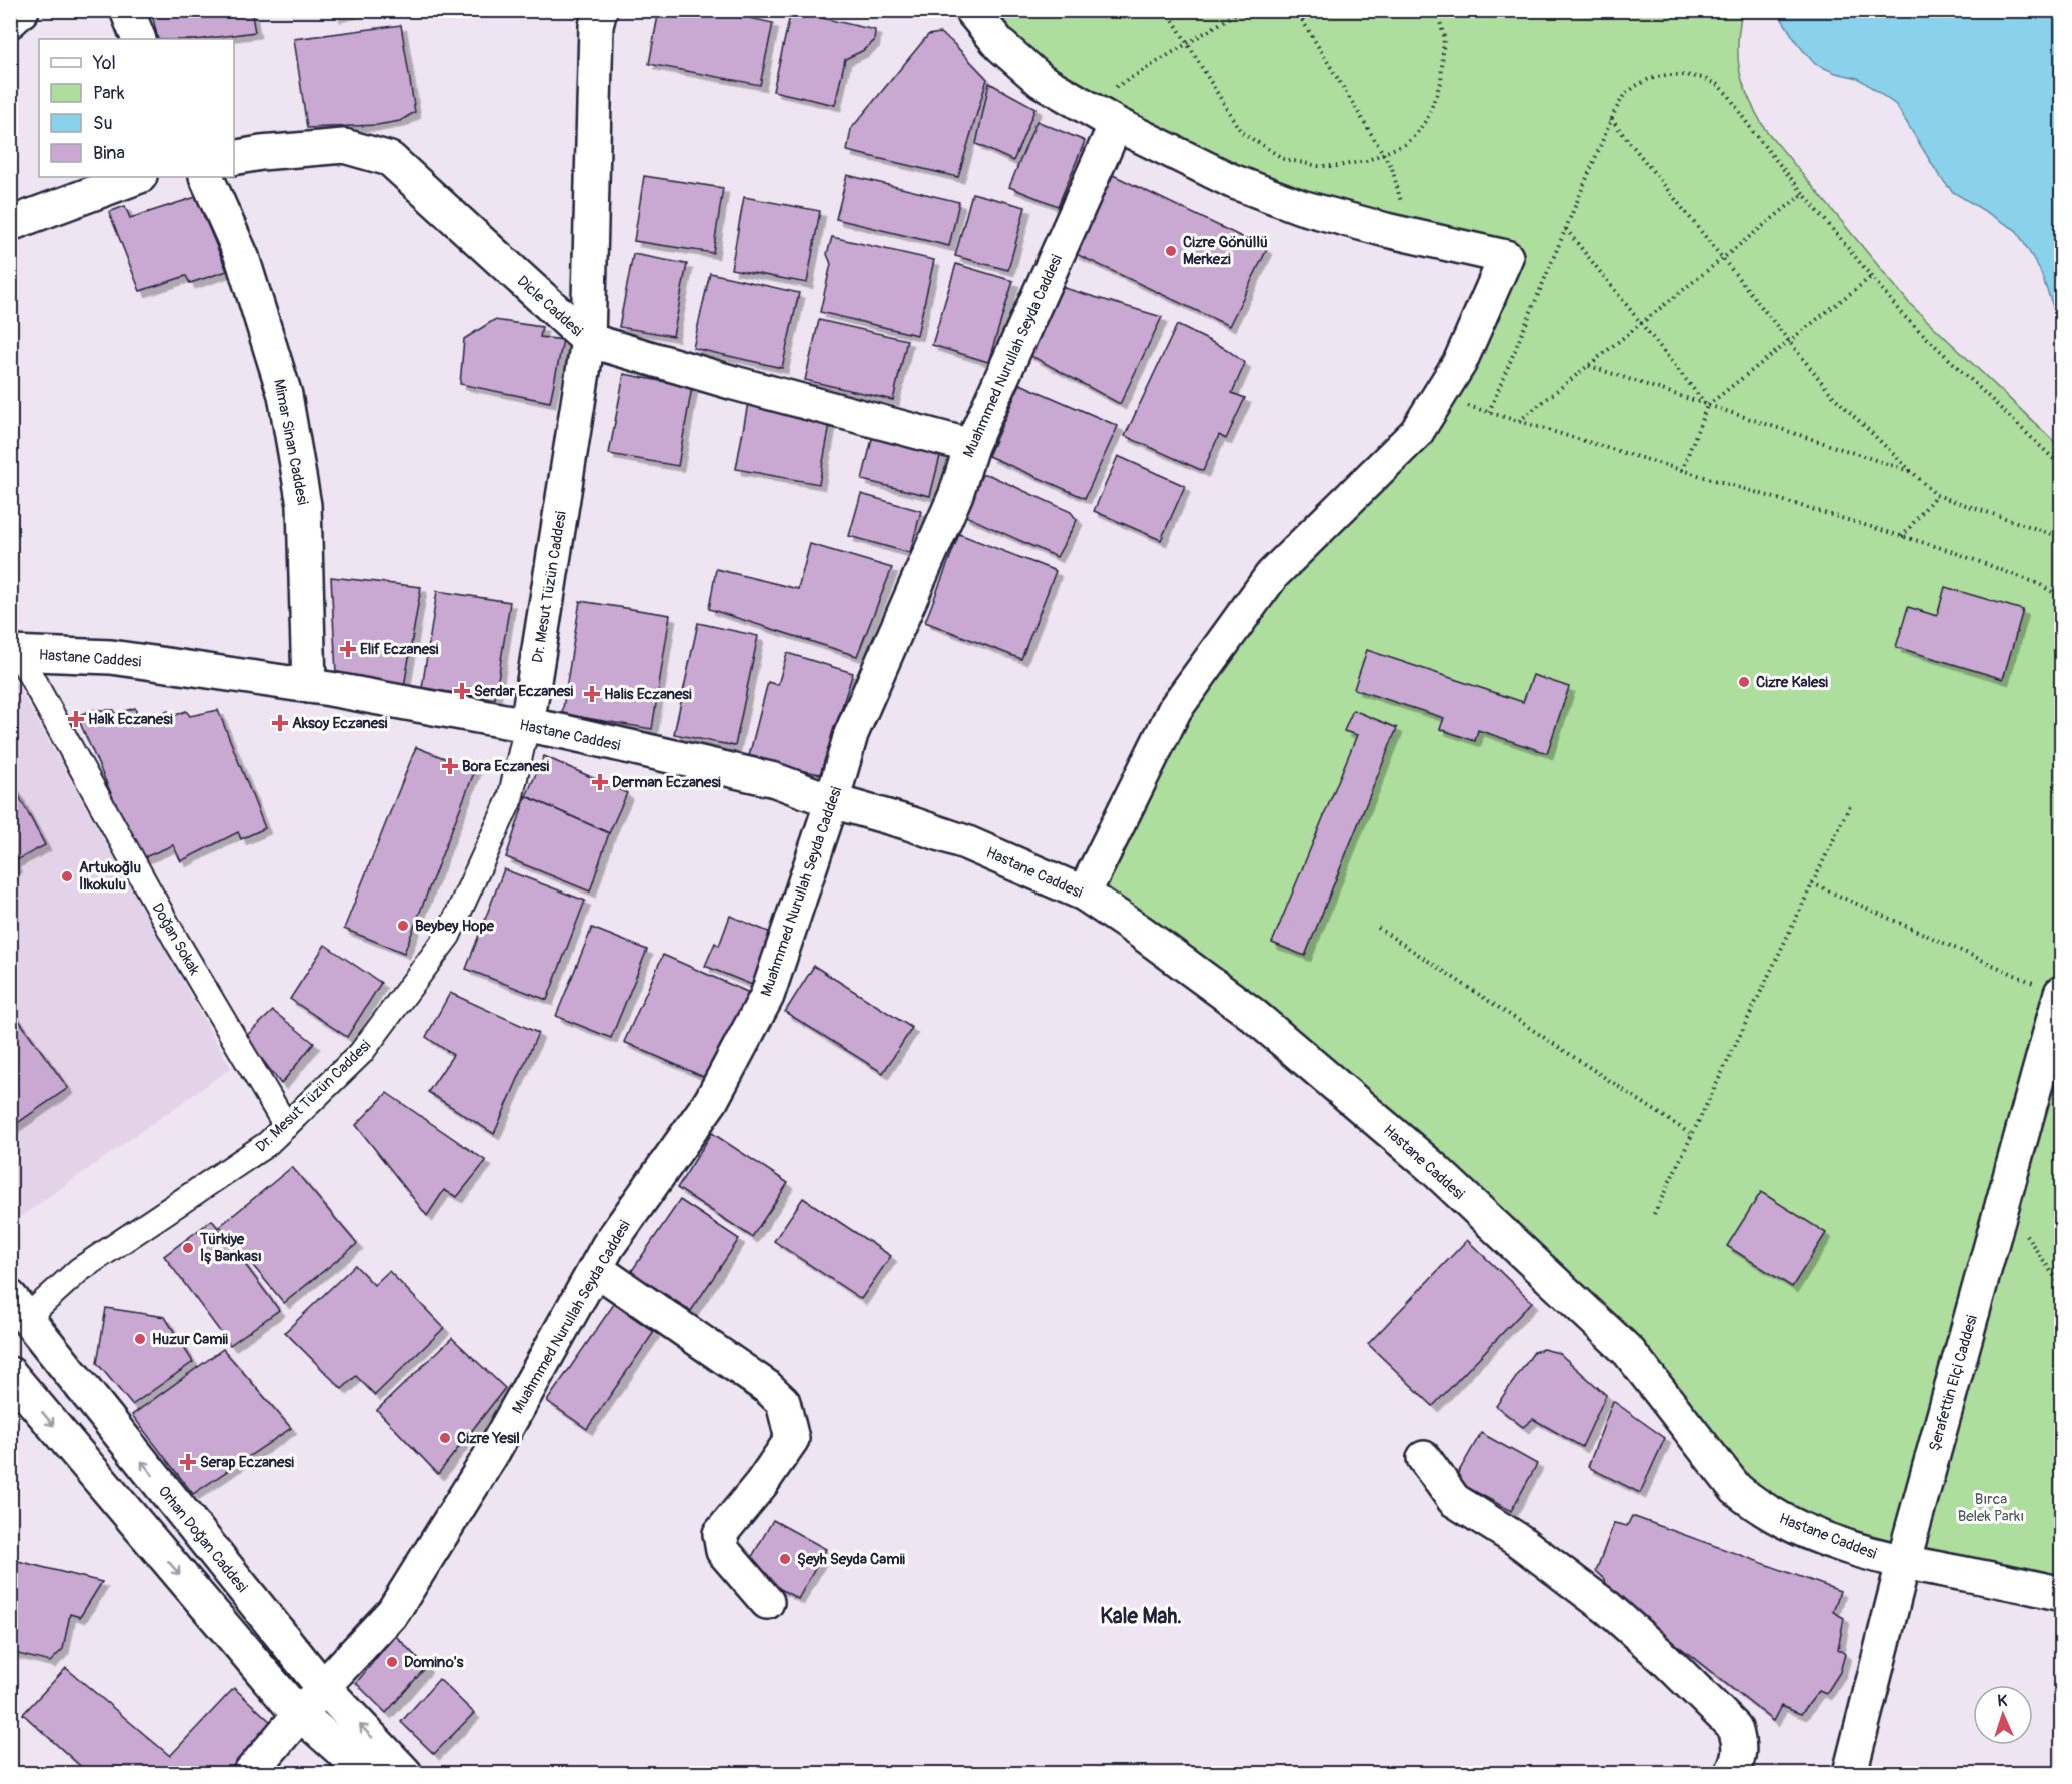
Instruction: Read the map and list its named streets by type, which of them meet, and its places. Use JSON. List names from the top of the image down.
{
  "streets": {
    "street": [
      "Dicle Caddesi",
      "Muahmmed Nurullah Seyda Caddesi",
      "Mimar Sinan Caddesi",
      "Dr. Mesut Tüzün Caddesi",
      "Hastane Caddesi",
      "Doğan Sokak",
      "Şerafettin Elçi Caddesi",
      "Orhan Doğan Caddesi"
    ]
  },
  "crossings": [
    ["Dicle Caddesi", "Muahmmed Nurullah Seyda Caddesi"],
    ["Dicle Caddesi", "Dr. Mesut Tüzün Caddesi"],
    ["Muahmmed Nurullah Seyda Caddesi", "Hastane Caddesi"],
    ["Muahmmed Nurullah Seyda Caddesi", "Orhan Doğan Caddesi"],
    ["Mimar Sinan Caddesi", "Hastane Caddesi"],
    ["Dr. Mesut Tüzün Caddesi", "Hastane Caddesi"],
    ["Dr. Mesut Tüzün Caddesi", "Doğan Sokak"],
    ["Dr. Mesut Tüzün Caddesi", "Orhan Doğan Caddesi"],
    ["Hastane Caddesi", "Doğan Sokak"],
    ["Hastane Caddesi", "Şerafettin Elçi Caddesi"]
  ],
  "districts": ["Kale Mah."],
  "parks": ["Bırca Belek Parkı"],
  "places": {
    "other": [
      "Cizre Gönüllü Merkezi",
      "Cizre Kalesi",
      "Artukoğlu İlkokulu",
      "Beybey Hope",
      "Türkiye İş Bankası",
      "Huzur Camii",
      "Cizre Yesil",
      "Şeyh Seyda Camii",
      "Domino's"
    ],
    "health": [
      "Elif Eczanesi",
      "Serdar Eczanesi",
      "Halis Eczanesi",
      "Halk Eczanesi",
      "Aksoy Eczanesi",
      "Bora Eczanesi",
      "Derman Eczanesi",
      "Serap Eczanesi"
    ]
  },
  "legend": [
    "Yol",
    "Park",
    "Su",
    "Bina"
  ],
  "north": "top"
}
